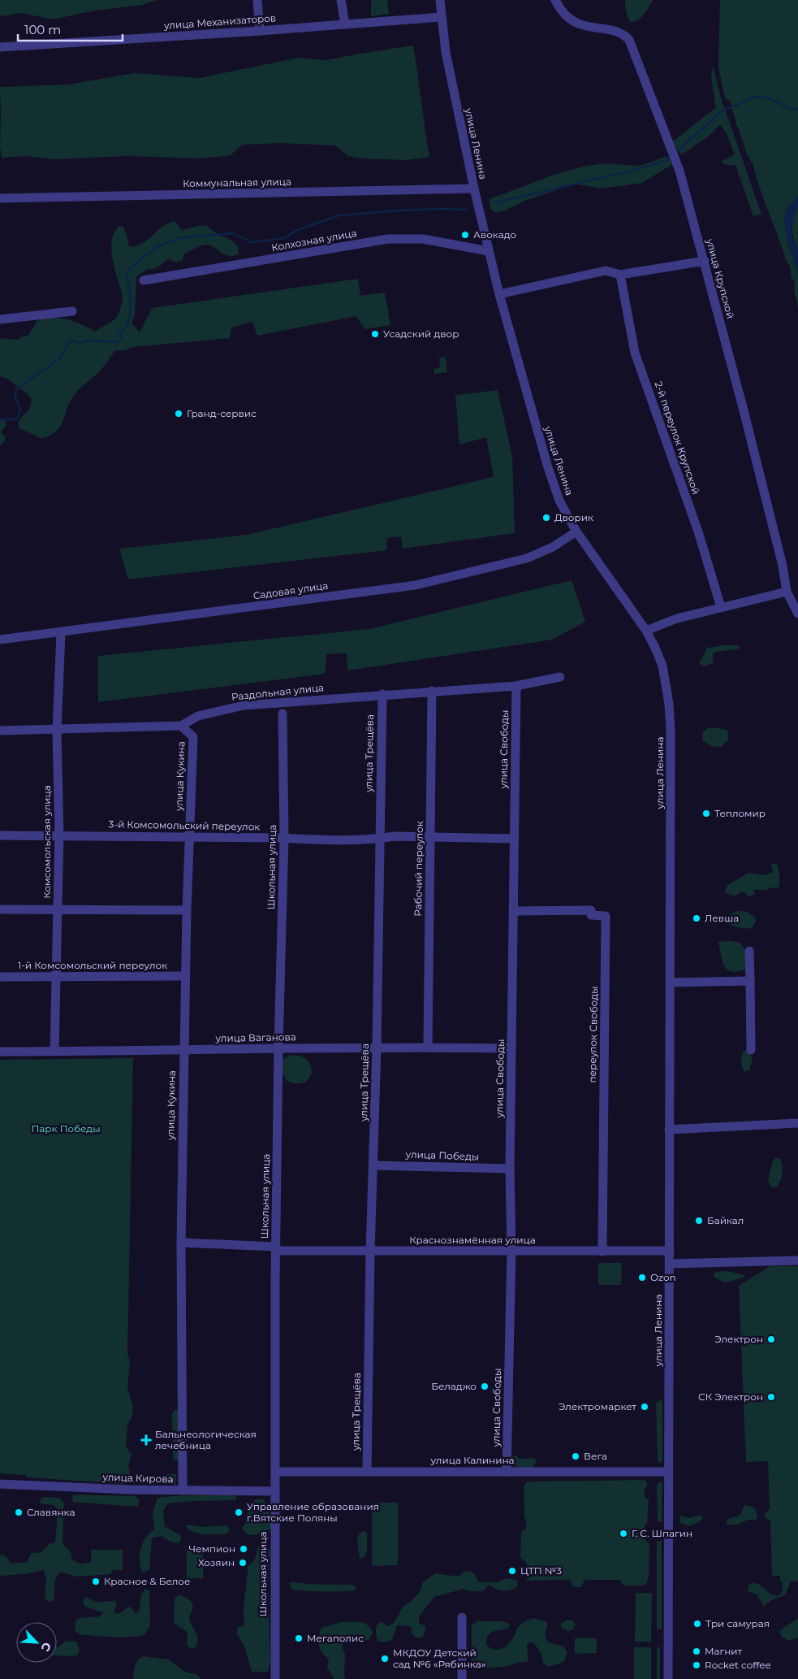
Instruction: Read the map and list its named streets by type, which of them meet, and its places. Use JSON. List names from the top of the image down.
{
  "streets": {
    "street": [
      "улица Механизаторов",
      "улица Ленина",
      "Коммунальная улица",
      "Колхозная улица",
      "улица Крупской",
      "2-й переулок Крупской",
      "Садовая улица",
      "Раздольная улица",
      "улица Свободы",
      "улица Трещёва",
      "улица Кукина",
      "3-й Комсомольский переулок",
      "Комсомольская улица",
      "Школьная улица",
      "Рабочий переулок",
      "1-й Комсомольский переулок",
      "переулок Свободы",
      "улица Ваганова",
      "улица Победы",
      "Краснознамённая улица",
      "улица Калинина",
      "улица Кирова"
    ]
  },
  "crossings": [
    ["улица Механизаторов", "улица Ленина"],
    ["улица Ленина", "Коммунальная улица"],
    ["улица Ленина", "Колхозная улица"],
    ["улица Ленина", "Садовая улица"],
    ["улица Ленина", "Краснознамённая улица"],
    ["улица Ленина", "улица Калинина"],
    ["Садовая улица", "Комсомольская улица"],
    ["Раздольная улица", "улица Свободы"],
    ["Раздольная улица", "улица Трещёва"],
    ["Раздольная улица", "улица Кукина"],
    ["Раздольная улица", "Комсомольская улица"],
    ["Раздольная улица", "Рабочий переулок"],
    ["улица Свободы", "3-й Комсомольский переулок"],
    ["улица Свободы", "переулок Свободы"],
    ["улица Свободы", "улица Ваганова"],
    ["улица Свободы", "улица Победы"],
    ["улица Свободы", "Краснознамённая улица"],
    ["улица Свободы", "улица Калинина"],
    ["улица Трещёва", "3-й Комсомольский переулок"],
    ["улица Трещёва", "улица Ваганова"],
    ["улица Трещёва", "улица Победы"],
    ["улица Трещёва", "Краснознамённая улица"],
    ["улица Трещёва", "улица Калинина"],
    ["улица Кукина", "3-й Комсомольский переулок"],
    ["улица Кукина", "1-й Комсомольский переулок"],
    ["улица Кукина", "улица Ваганова"],
    ["улица Кукина", "Краснознамённая улица"],
    ["улица Кукина", "улица Кирова"],
    ["3-й Комсомольский переулок", "Комсомольская улица"],
    ["3-й Комсомольский переулок", "Школьная улица"],
    ["3-й Комсомольский переулок", "Рабочий переулок"],
    ["Комсомольская улица", "1-й Комсомольский переулок"],
    ["Комсомольская улица", "улица Ваганова"],
    ["Школьная улица", "улица Ваганова"],
    ["Школьная улица", "Краснознамённая улица"],
    ["Школьная улица", "улица Калинина"],
    ["Школьная улица", "улица Кирова"],
    ["Рабочий переулок", "улица Ваганова"],
    ["переулок Свободы", "Краснознамённая улица"]
  ],
  "parks": ["Парк Победы"],
  "places": {
    "other": [
      "Авокадо",
      "Усадский двор",
      "Гранд-сервис",
      "Дворик",
      "Тепломир",
      "Левша",
      "Байкал",
      "Ozon",
      "Электрон",
      "Беладжо",
      "СК Электрон",
      "Электромаркет",
      "Вега",
      "Славянка",
      "Управление образования г.Вятские Поляны",
      "Г. С. Шпагин",
      "Чемпион",
      "Хозяин",
      "ЦТП №3",
      "Красное & Белое",
      "Три самурая",
      "Мегаполис",
      "Магнит",
      "МКДОУ Детский сад №6 «Рябинка»",
      "Rocket coffee"
    ],
    "health": ["Бальнеологическая лечебница"]
  },
  "scale_bar": "100 m",
  "north": "bottom right"
}
